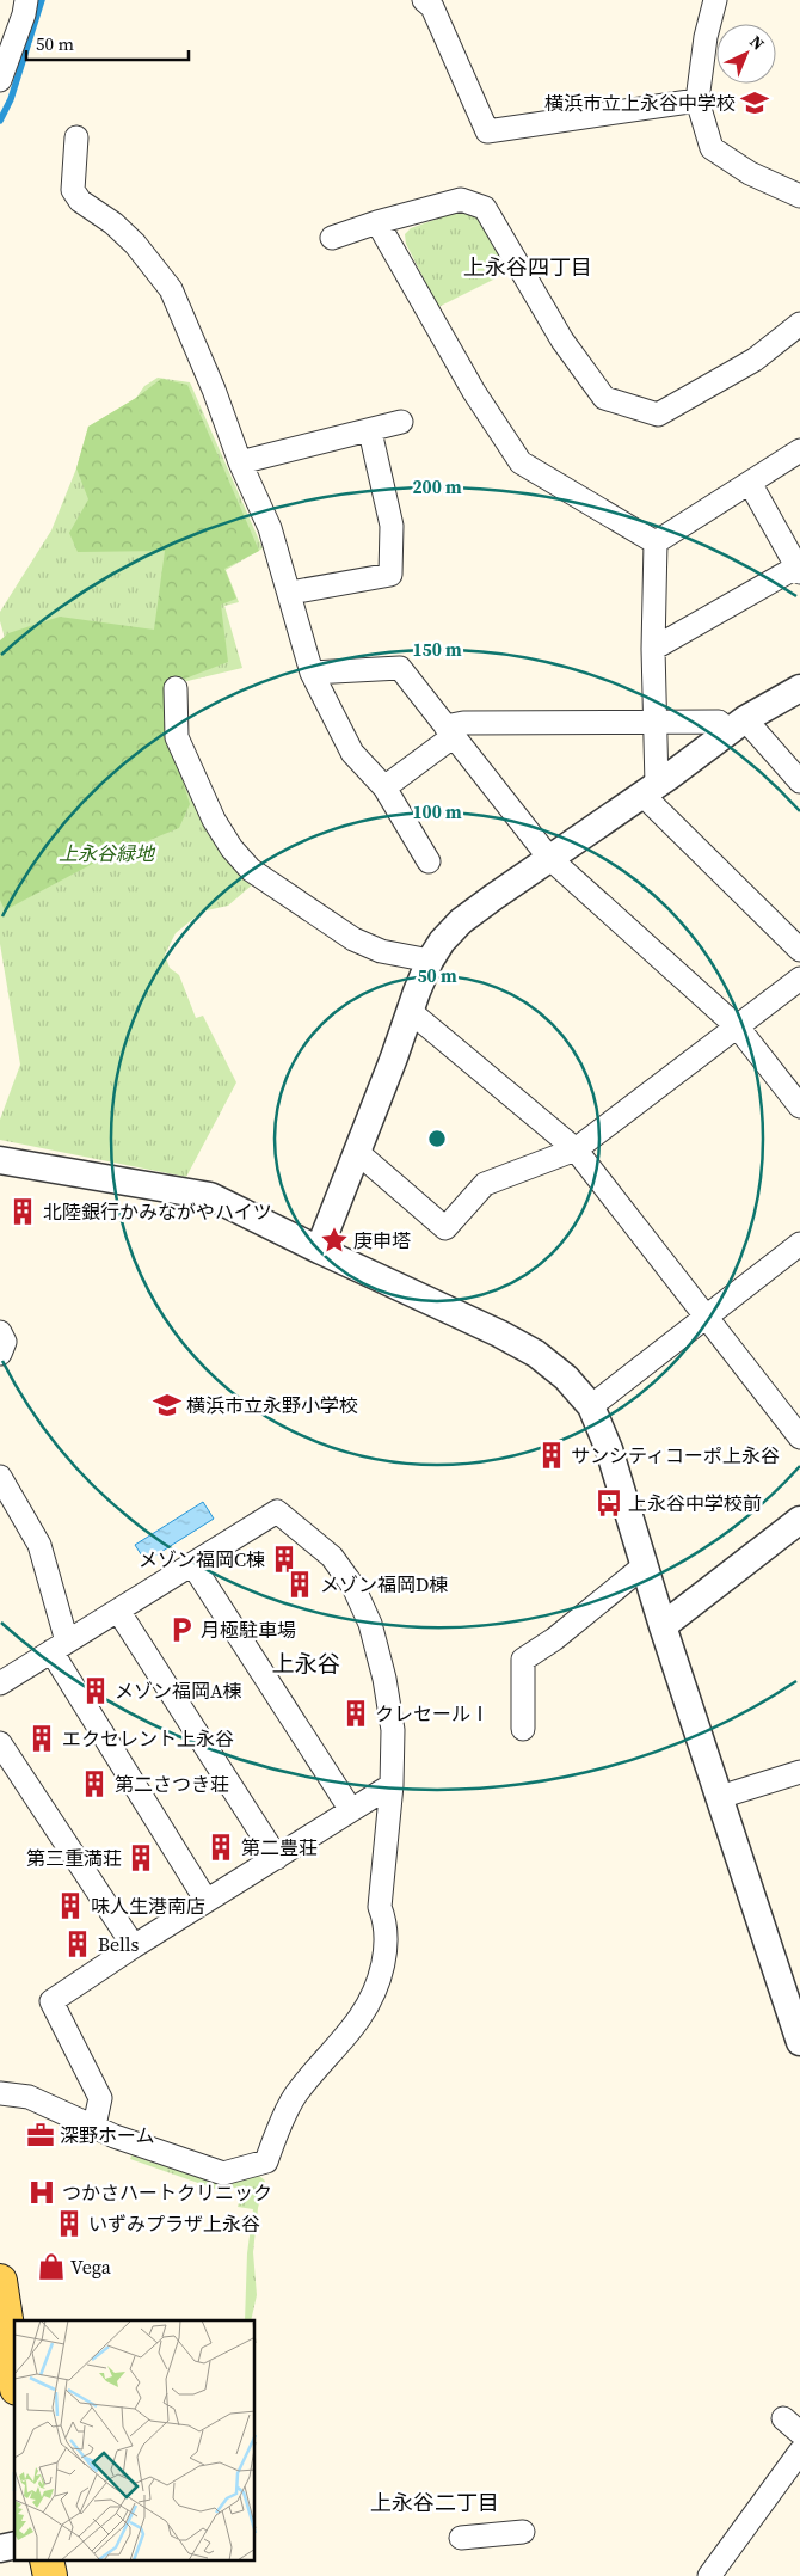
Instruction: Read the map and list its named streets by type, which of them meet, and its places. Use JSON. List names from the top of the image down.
{
  "districts": ["上永谷四丁目", "上永谷", "上永谷二丁目"],
  "parks": ["上永谷緑地"],
  "places": {
    "school or university": ["横浜市立上永谷中学校", "横浜市立永野小学校"],
    "building": [
      "北陸銀行かみながやハイツ",
      "サンシティコーポ上永谷",
      "メゾン福岡C棟",
      "メゾン福岡D棟",
      "メゾン福岡A棟",
      "クレセールⅠ",
      "エクセレント上永谷",
      "第二さつき荘",
      "第二豊荘",
      "第三重満荘",
      "味人生港南店",
      "Bells",
      "いずみプラザ上永谷"
    ],
    "place": ["庚申塔"],
    "bus stop": ["上永谷中学校前"],
    "parking": ["月極駐車場"],
    "office": ["深野ホーム"],
    "hospital": ["つかさハートクリニック"],
    "shop": ["Vega"]
  },
  "scale_bar": "50 m",
  "north": "top right",
  "rings": [
    "200 m",
    "150 m",
    "100 m",
    "50 m"
  ]
}
